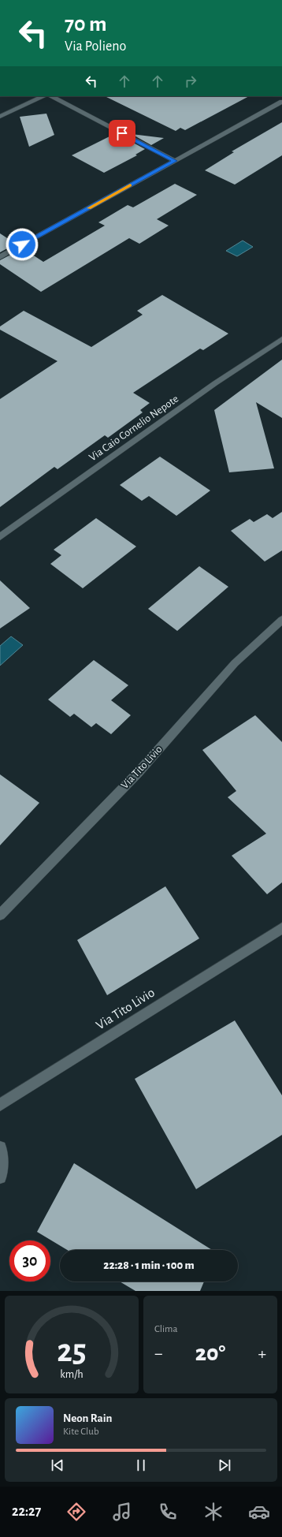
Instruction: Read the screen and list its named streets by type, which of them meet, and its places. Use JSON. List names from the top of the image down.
{
  "streets": {
    "street": ["Via Caio Cornelio Nepote", "Via Tito Livio"]
  },
  "page": {
    "turn": ["70 m", "Via Polieno"],
    "limit": "30",
    "trip": "22:28 · 1 min · 100 m",
    "tile": "Clima",
    "heat": ["−", "20°", "+"],
    "song": ["Neon Rain", "Kite Club"],
    "tabs": "22:27",
    "gauge": ["25", "km/h"]
  }
}
